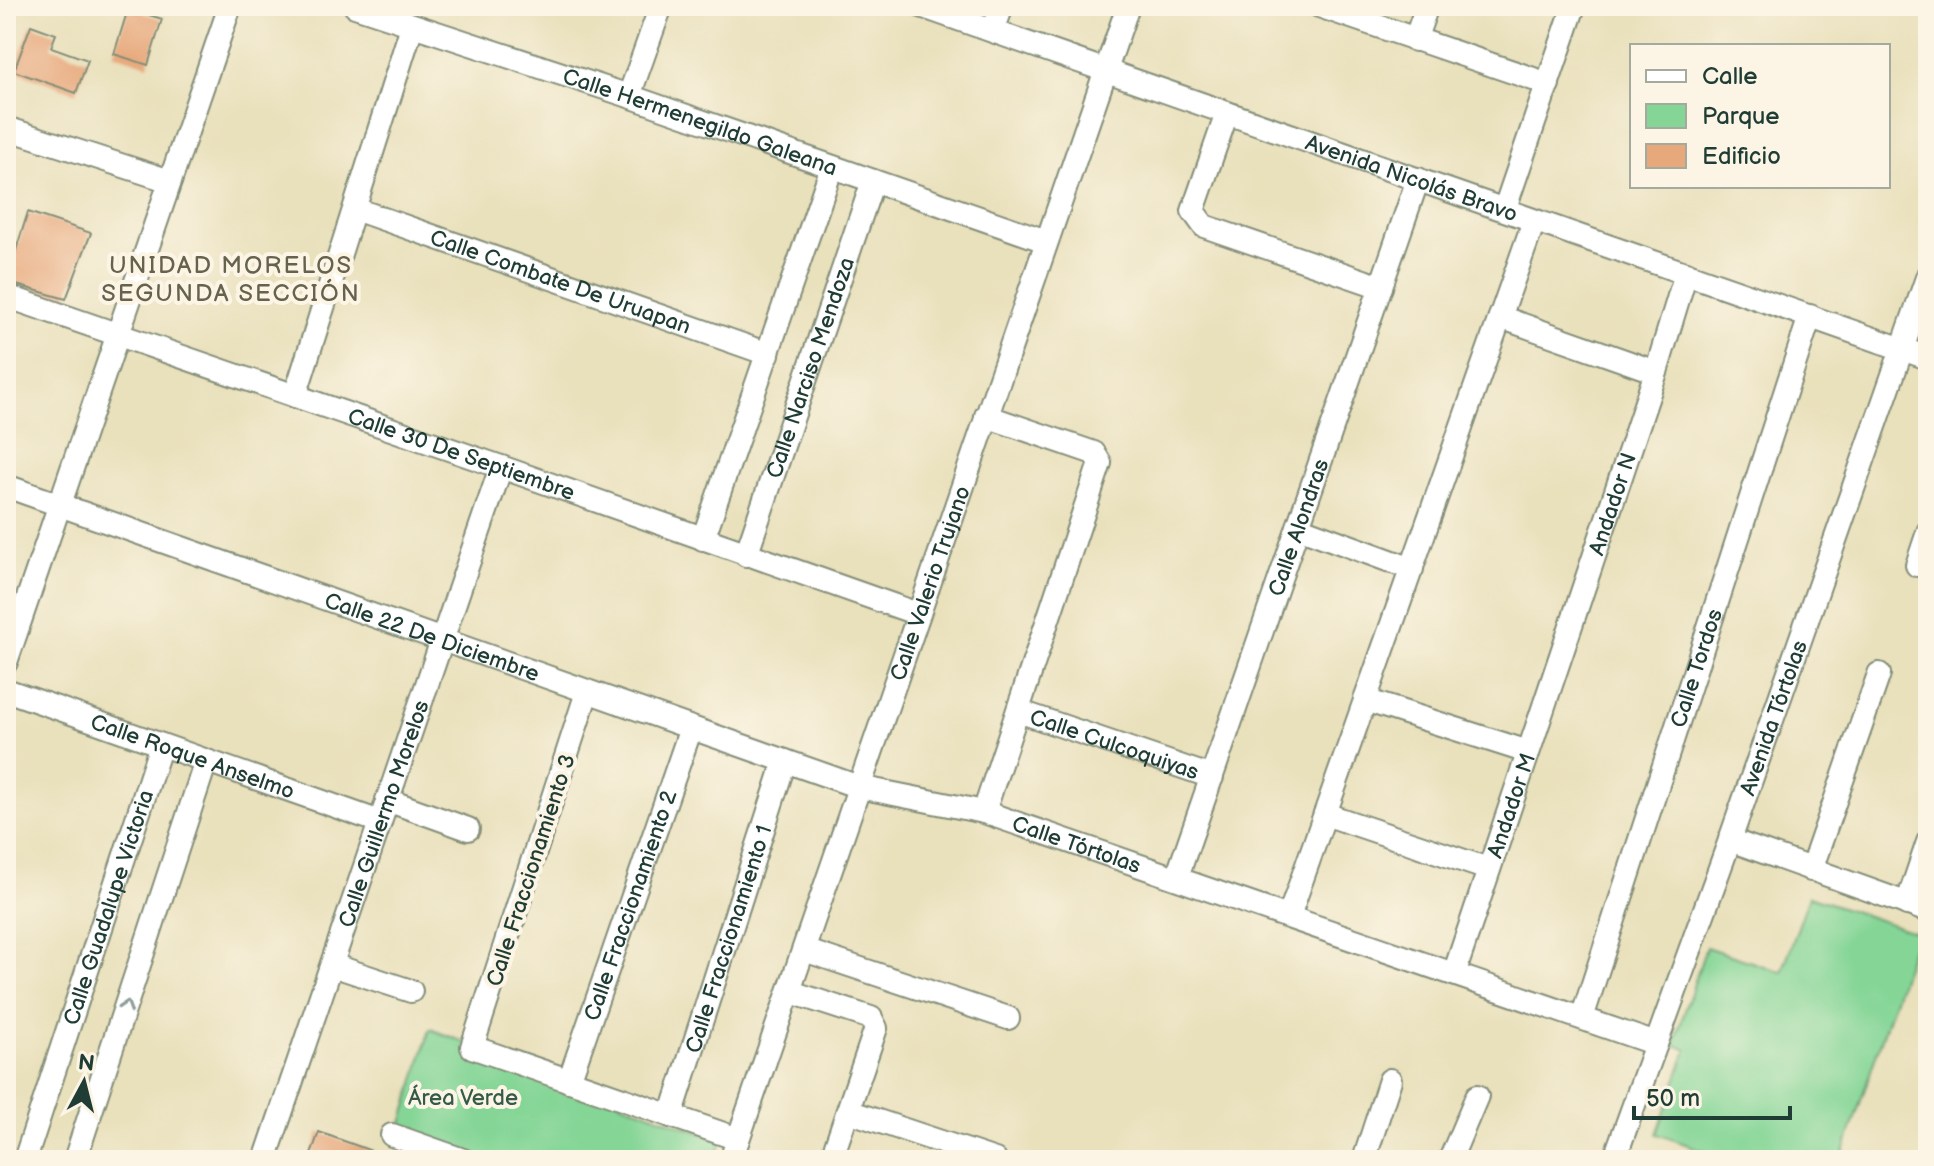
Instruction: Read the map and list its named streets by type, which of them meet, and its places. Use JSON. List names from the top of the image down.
{
  "streets": {
    "street": [
      "Calle Hermenegildo Galeana",
      "Avenida Nicolás Bravo",
      "Calle Combate De Uruapan",
      "Calle Narciso Mendoza",
      "Calle 30 De Septiembre",
      "Andador N",
      "Calle Alondras",
      "Calle Valerio Trujano",
      "Calle 22 De Diciembre",
      "Calle Tordos",
      "Avenida Tórtolas",
      "Calle Culcoquiyas",
      "Calle Roque Anselmo",
      "Andador M",
      "Calle Guillermo Morelos",
      "Calle Tórtolas",
      "Calle Fraccionamiento 3",
      "Calle Fraccionamiento 2",
      "Calle Guadalupe Victoria",
      "Calle Fraccionamiento 1"
    ]
  },
  "crossings": [
    ["Calle Hermenegildo Galeana", "Calle Narciso Mendoza"],
    ["Calle Hermenegildo Galeana", "Calle Valerio Trujano"],
    ["Avenida Nicolás Bravo", "Calle Alondras"],
    ["Avenida Nicolás Bravo", "Calle Valerio Trujano"],
    ["Avenida Nicolás Bravo", "Calle Tordos"],
    ["Avenida Nicolás Bravo", "Avenida Tórtolas"],
    ["Calle Combate De Uruapan", "Calle Narciso Mendoza"],
    ["Calle Narciso Mendoza", "Calle 30 De Septiembre"],
    ["Calle 30 De Septiembre", "Calle Valerio Trujano"],
    ["Calle 30 De Septiembre", "Calle Guillermo Morelos"],
    ["Andador N", "Andador M"],
    ["Calle Alondras", "Calle Culcoquiyas"],
    ["Calle Alondras", "Calle Tórtolas"],
    ["Calle Valerio Trujano", "Calle 22 De Diciembre"],
    ["Calle Valerio Trujano", "Calle Tórtolas"],
    ["Calle 22 De Diciembre", "Calle Guillermo Morelos"],
    ["Calle 22 De Diciembre", "Calle Tórtolas"],
    ["Calle 22 De Diciembre", "Calle Fraccionamiento 3"],
    ["Calle 22 De Diciembre", "Calle Fraccionamiento 2"],
    ["Calle 22 De Diciembre", "Calle Fraccionamiento 1"],
    ["Calle Tordos", "Calle Tórtolas"],
    ["Avenida Tórtolas", "Calle Tórtolas"],
    ["Calle Roque Anselmo", "Calle Guillermo Morelos"],
    ["Calle Roque Anselmo", "Calle Guadalupe Victoria"],
    ["Andador M", "Calle Tórtolas"],
    ["Calle Fraccionamiento 3", "Calle Fraccionamiento 2"]
  ],
  "districts": ["UNIDAD MORELOS SEGUNDA SECCIÓN"],
  "parks": ["Área Verde"],
  "legend": ["Calle", "Parque", "Edificio"],
  "scale_bar": "50 m",
  "north": "top"
}
